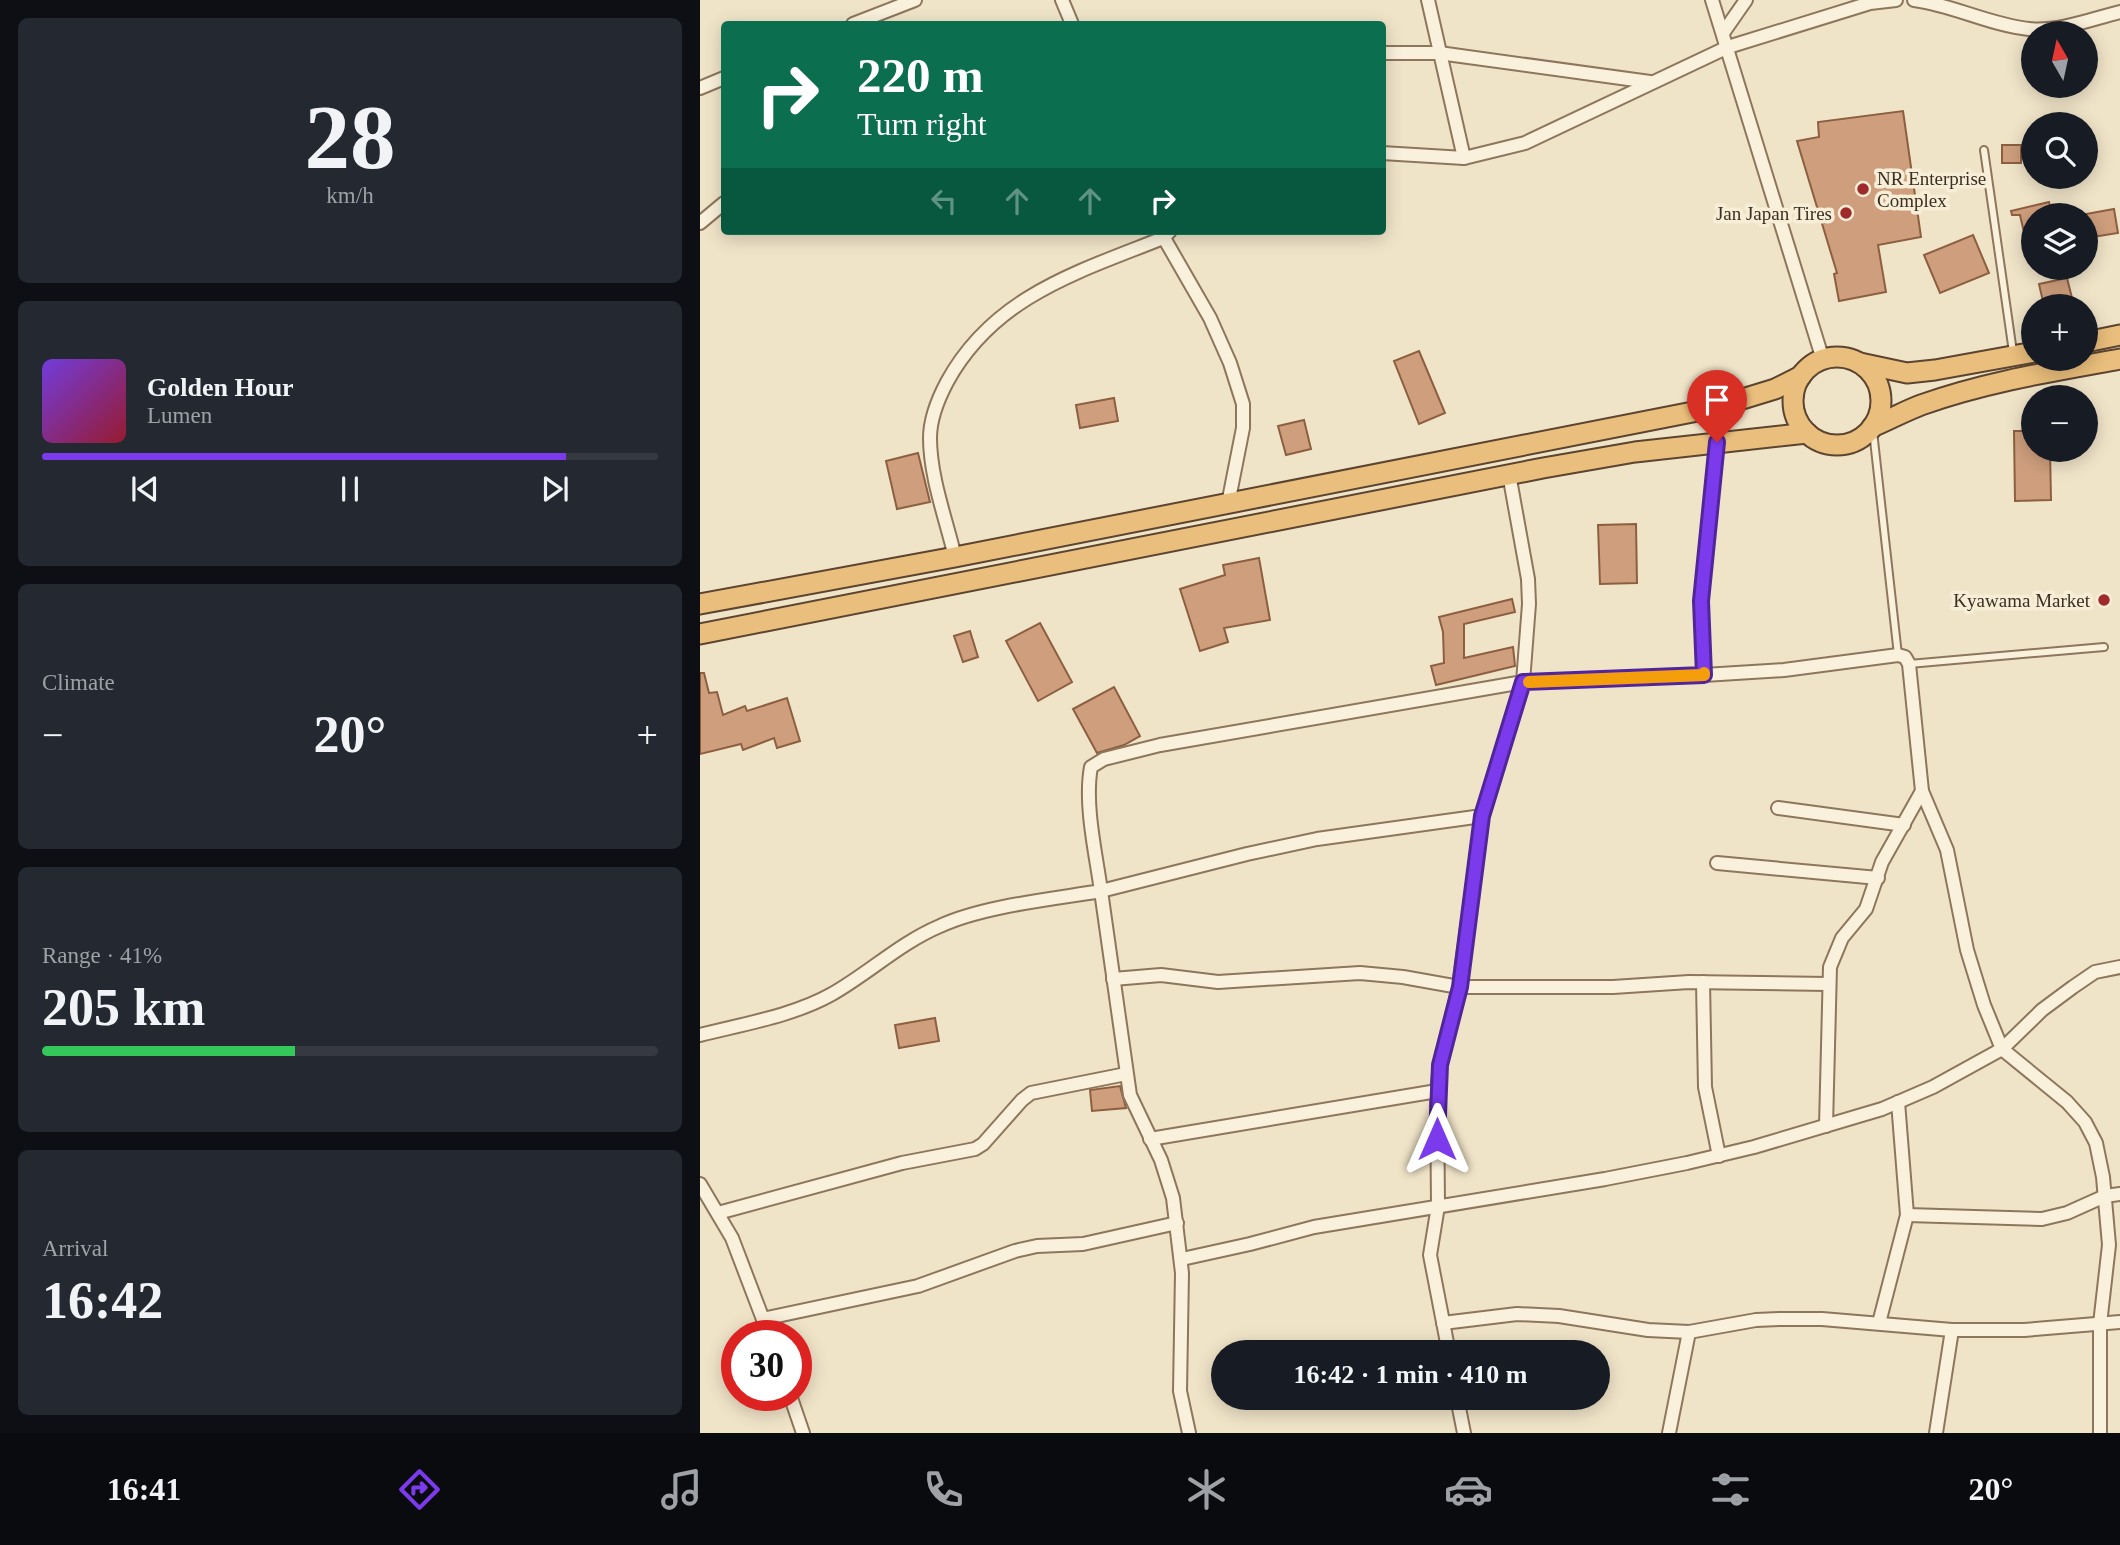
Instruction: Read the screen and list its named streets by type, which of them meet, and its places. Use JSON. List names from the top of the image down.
{
  "places": ["NR Enterprise Complex", "Jan Japan Tires", "Kyawama Market"],
  "north": "top",
  "page": {
    "tile": [
      ["28", "km/h"],
      "Climate",
      ["Range · 41%", "205 km"],
      ["Arrival", "16:42"]
    ],
    "map_buttons": ["+", "−"],
    "turn": ["220 m", "Turn right"],
    "song": ["Golden Hour", "Lumen"],
    "heat": ["−", "20°", "+"],
    "limit": "30",
    "trip": "16:42 · 1 min · 410 m",
    "tabs": ["16:41", "20°"]
  }
}
